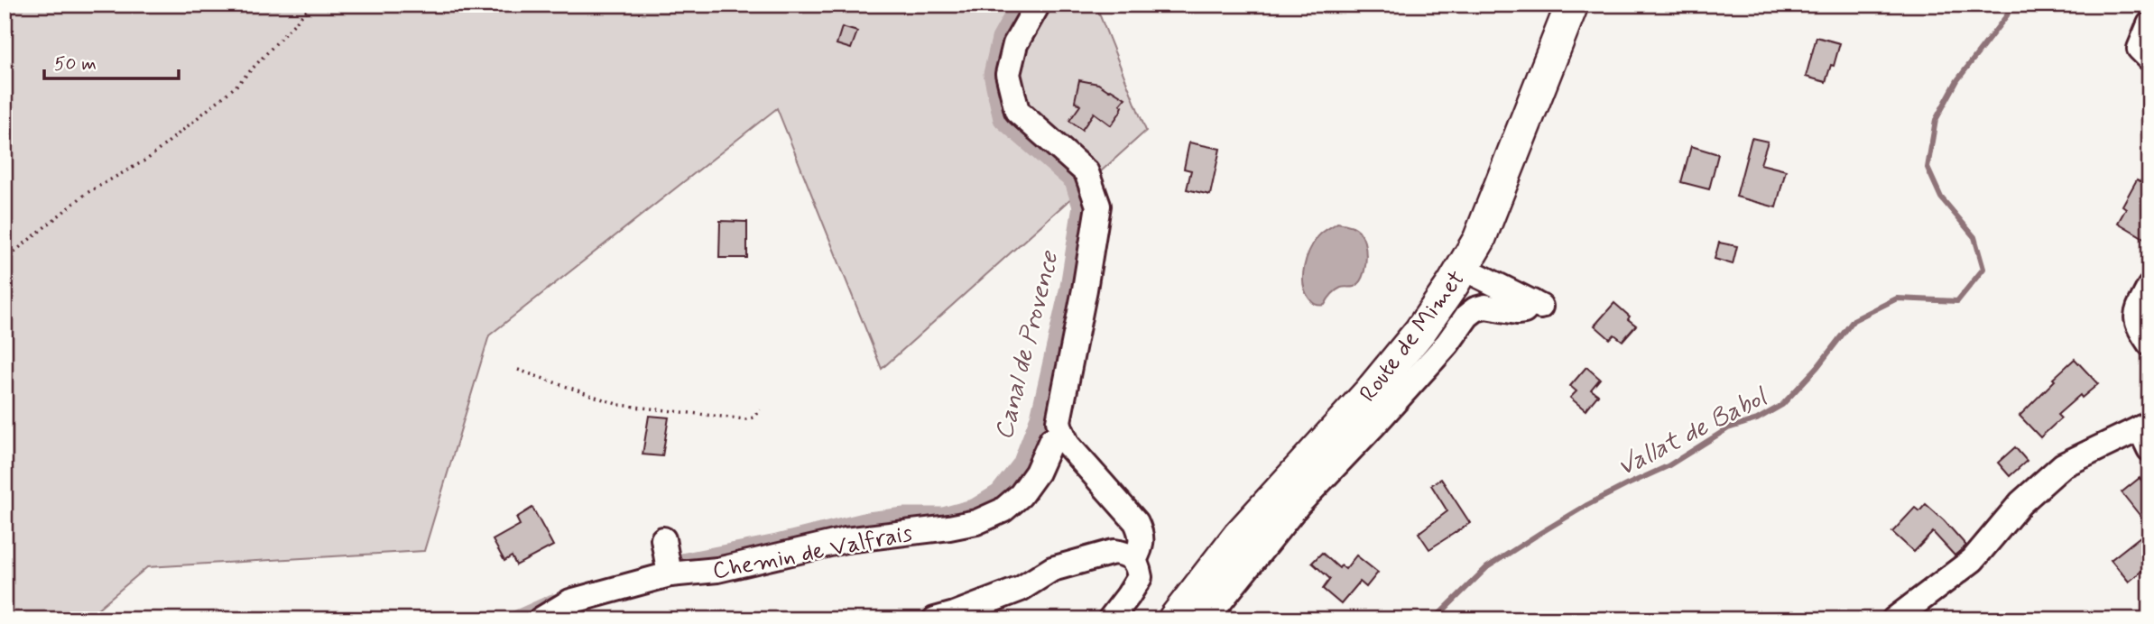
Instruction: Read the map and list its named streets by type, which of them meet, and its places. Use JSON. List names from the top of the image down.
{
  "streets": {
    "main road": ["Route de Mimet"],
    "street": ["Chemin de Valfrais"]
  },
  "water": ["Canal de Provence", "Vallat de Babol"],
  "scale_bar": "50 m"
}
